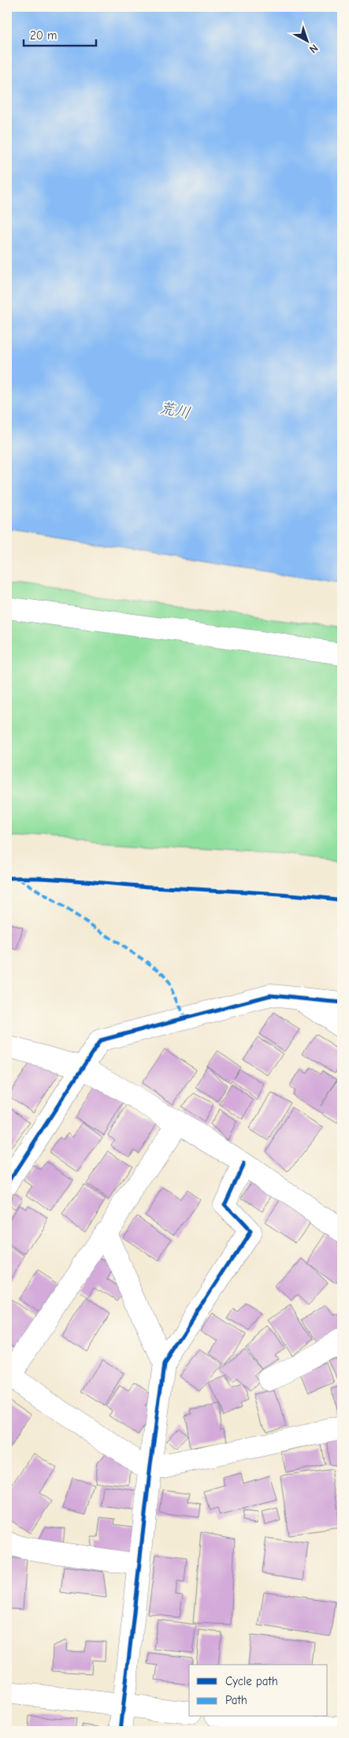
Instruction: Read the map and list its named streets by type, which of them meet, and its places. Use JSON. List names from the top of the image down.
{
  "water": ["荒川"],
  "legend": ["Cycle path", "Path"],
  "scale_bar": "20 m",
  "north": "bottom right"
}
